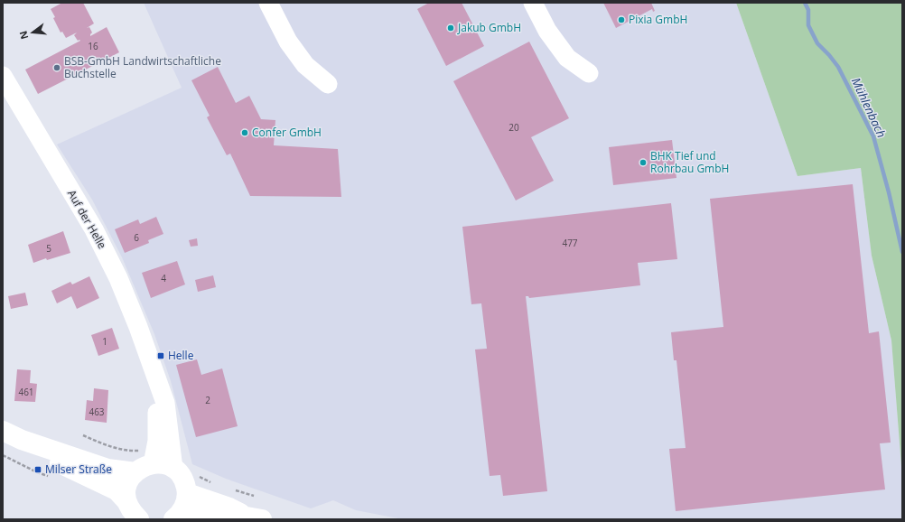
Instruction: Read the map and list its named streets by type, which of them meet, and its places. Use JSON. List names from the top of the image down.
{
  "streets": {
    "street": ["Auf der Helle"]
  },
  "water": ["Mühlenbach"],
  "places": {
    "other": [
      "Pixia GmbH",
      "Jakub GmbH",
      "BSB-GmbH Landwirtschaftliche Buchstelle",
      "Confer GmbH",
      "BHK Tief und Rohrbau GmbH"
    ],
    "transit": ["Helle", "Milser Straße"]
  },
  "house_numbers": [
    "16",
    "20",
    "6",
    "477",
    "5",
    "4",
    "1",
    "461",
    "2",
    "463"
  ],
  "north": "left"
}
